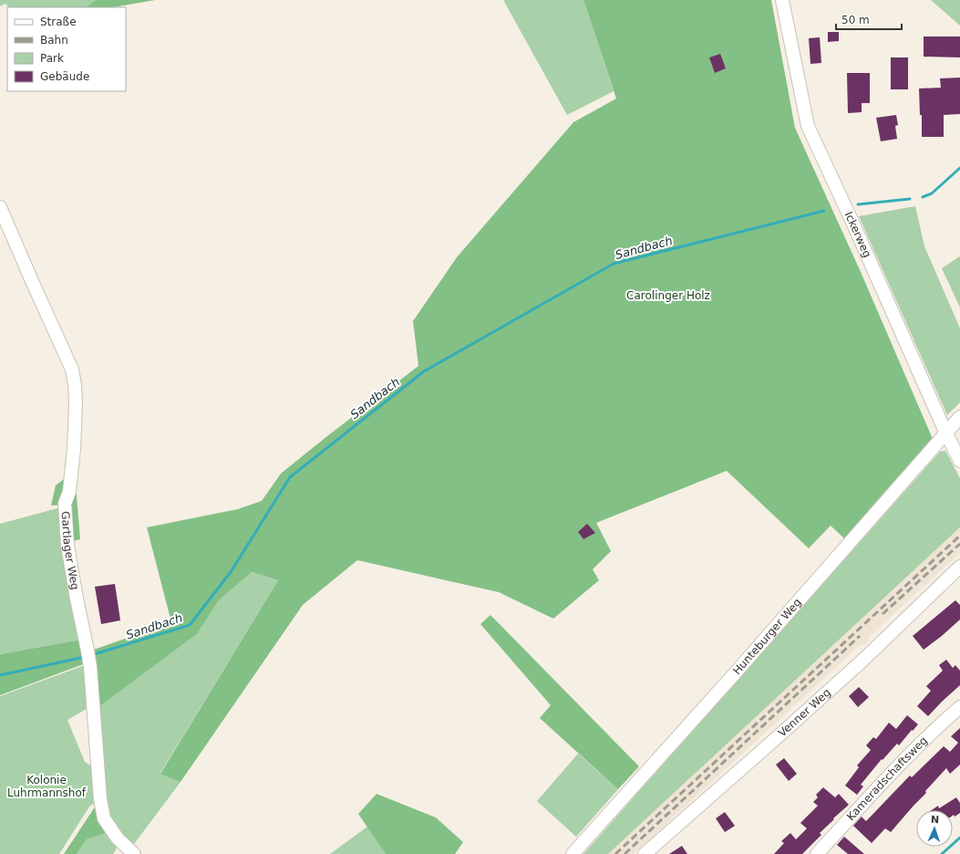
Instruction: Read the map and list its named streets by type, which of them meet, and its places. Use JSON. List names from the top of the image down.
{
  "streets": {
    "street": [
      "Ickerweg",
      "Gartlager Weg",
      "Hunteburger Weg",
      "Venner Weg",
      "Kameradschaftsweg"
    ]
  },
  "crossings": [
    ["Ickerweg", "Hunteburger Weg"]
  ],
  "water": ["Sandbach"],
  "parks": ["Carolinger Holz", "Kolonie Luhrmannshof"],
  "legend": [
    "Straße",
    "Bahn",
    "Park",
    "Gebäude"
  ],
  "scale_bar": "50 m",
  "north": "top"
}
